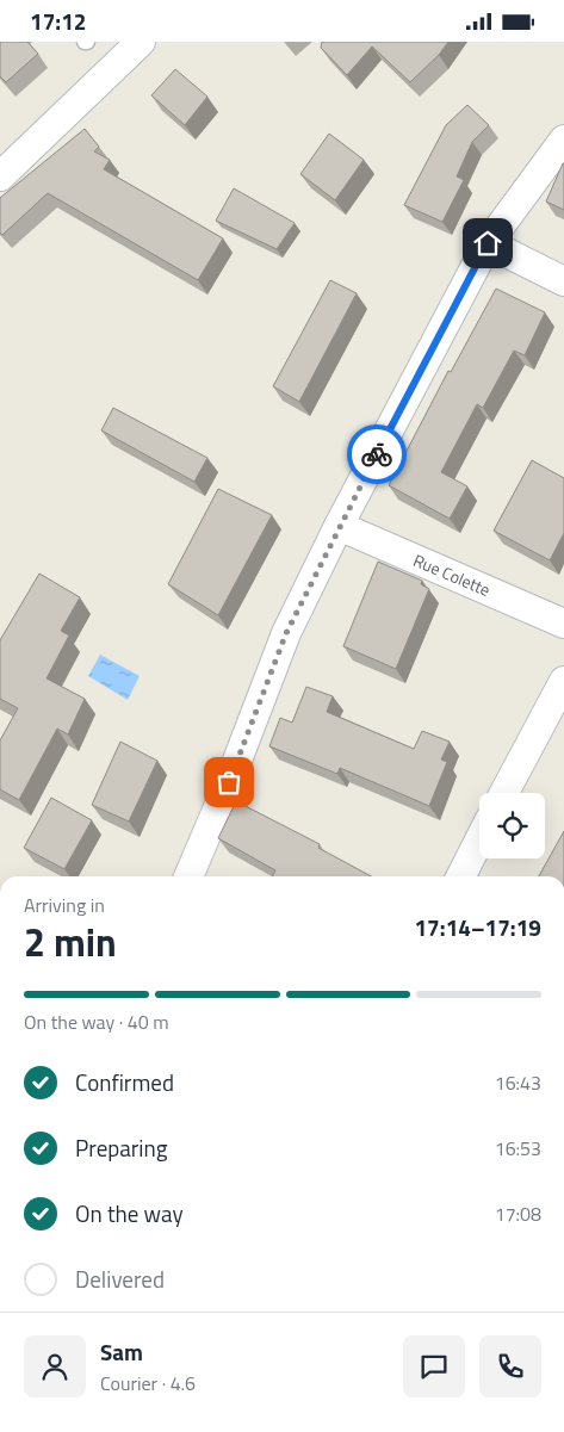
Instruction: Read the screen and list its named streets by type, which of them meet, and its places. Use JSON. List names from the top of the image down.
{
  "streets": {
    "street": ["Rue Colette"]
  },
  "page": {
    "status": "17:12",
    "heading": ["2 min", "Arriving in", "17:14–17:19"],
    "panel": ["Sam", "Courier · 4.6"],
    "bar": "On the way · 40 m",
    "list": [
      ["Confirmed", "16:43"],
      ["Preparing", "16:53"],
      ["On the way", "17:08"],
      "Delivered"
    ]
  }
}
